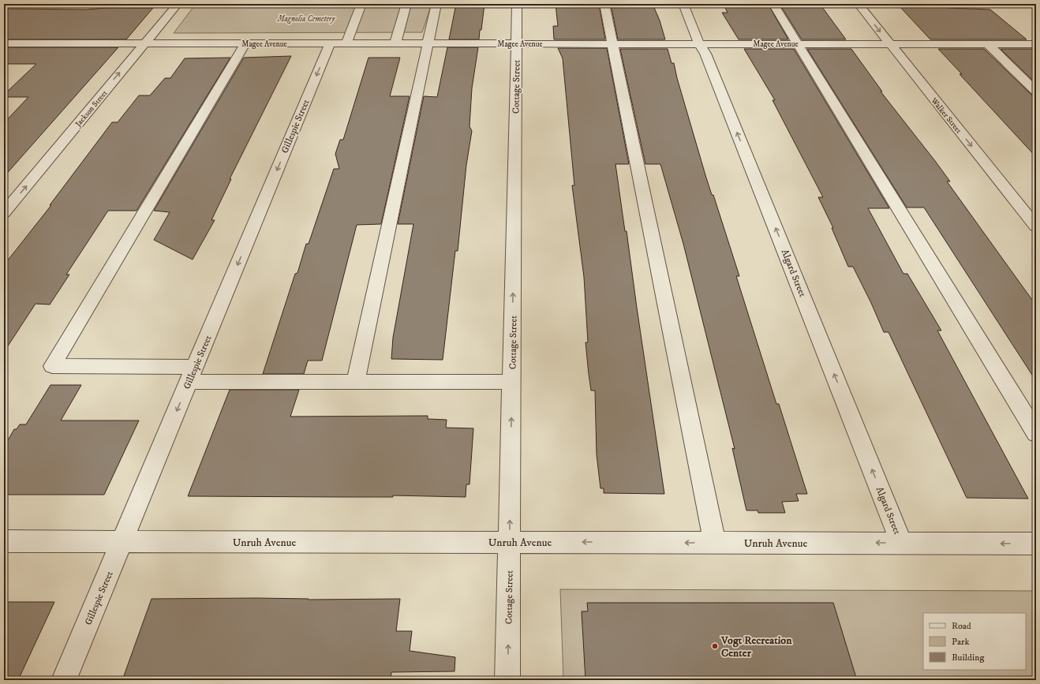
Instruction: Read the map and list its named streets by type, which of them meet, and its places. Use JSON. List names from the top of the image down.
{
  "streets": {
    "street": [
      "Magee Avenue",
      "Cottage Street",
      "Jackson Street",
      "Walker Street",
      "Gillespie Street",
      "Algard Street",
      "Unruh Avenue"
    ]
  },
  "crossings": [
    ["Magee Avenue", "Cottage Street"],
    ["Magee Avenue", "Jackson Street"],
    ["Magee Avenue", "Walker Street"],
    ["Magee Avenue", "Gillespie Street"],
    ["Magee Avenue", "Algard Street"],
    ["Cottage Street", "Unruh Avenue"],
    ["Gillespie Street", "Unruh Avenue"],
    ["Algard Street", "Unruh Avenue"]
  ],
  "one_way": ["Jackson Street", "Unruh Avenue"],
  "parks": ["Magnolia Cemetery"],
  "places": ["Vogt Recreation Center"],
  "legend": ["Road", "Park", "Building"]
}
